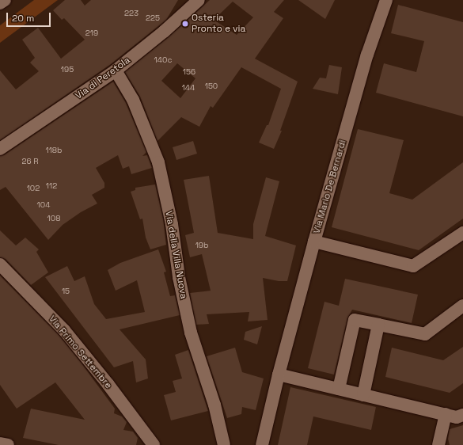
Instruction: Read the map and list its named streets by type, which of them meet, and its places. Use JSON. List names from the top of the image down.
{
  "streets": {
    "street": [
      "Via di Peretola",
      "Via Mario De Bernardi",
      "Via della Villa Nuova",
      "Via Primo Settembre"
    ]
  },
  "crossings": [
    ["Via di Peretola", "Via della Villa Nuova"]
  ],
  "places": ["Osteria Pronto e via"],
  "house_numbers": [
    "223",
    "225",
    "219",
    "140c",
    "195",
    "156",
    "150",
    "144",
    "118b",
    "26 R",
    "112",
    "102",
    "104",
    "108",
    "19b",
    "15"
  ],
  "scale_bar": "20 m"
}
